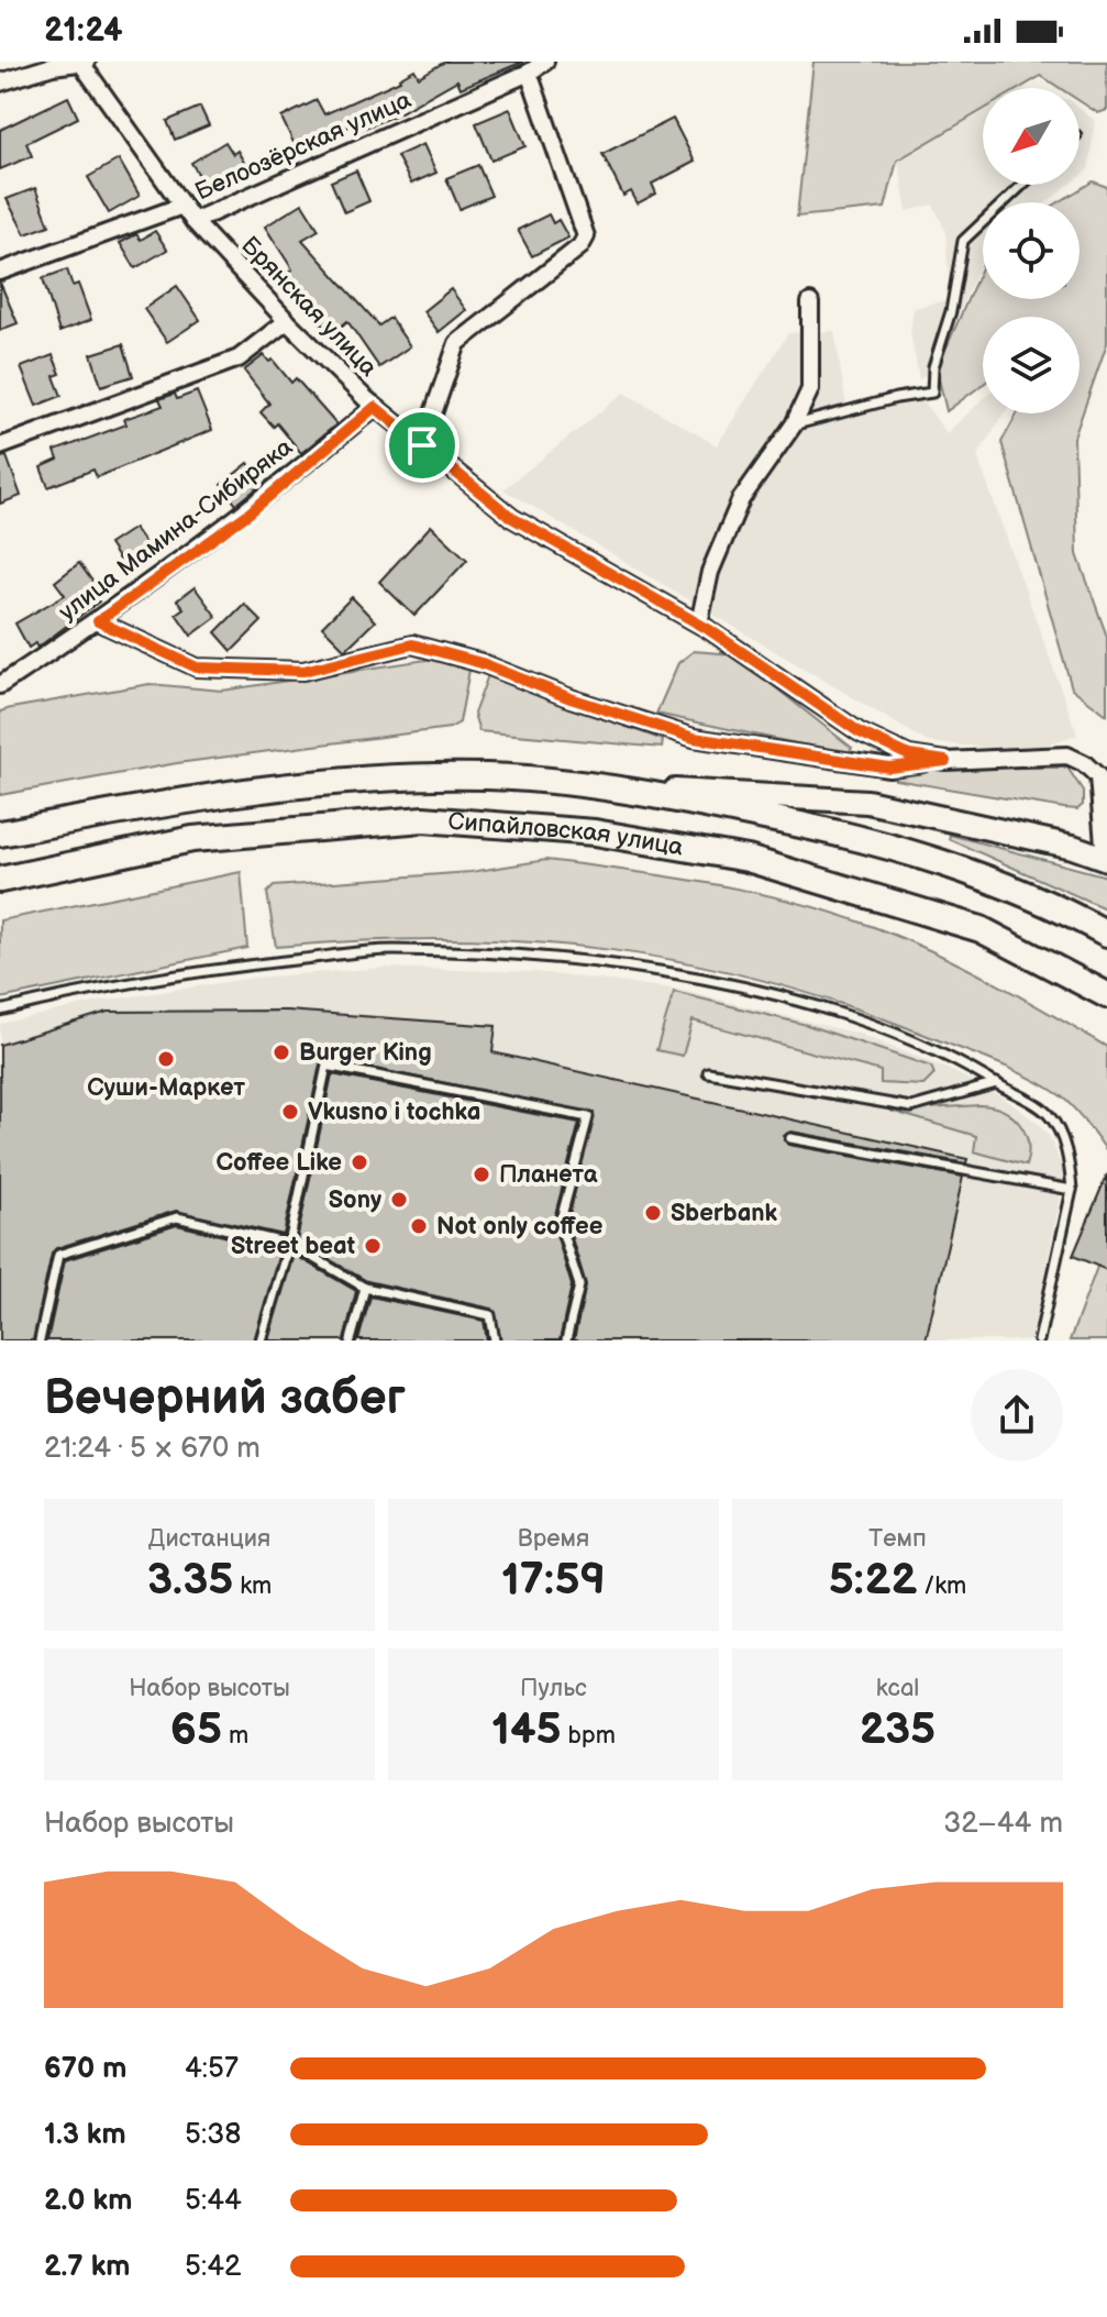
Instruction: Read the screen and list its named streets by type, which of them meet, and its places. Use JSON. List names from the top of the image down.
{
  "streets": {
    "main road": ["Сипайловская улица"],
    "street": ["Белоозёрская улица", "Брянская улица", "улица Мамина-Сибиряка"]
  },
  "crossings": [
    ["Белоозёрская улица", "Брянская улица"],
    ["Брянская улица", "улица Мамина-Сибиряка"]
  ],
  "places": [
    "Burger King",
    "Суши-Маркет",
    "Vkusno i tochka",
    "Coffee Like",
    "Планета",
    "Sony",
    "Sberbank",
    "Not only coffee",
    "Street beat"
  ],
  "north": "bottom left",
  "page": {
    "status": "21:24",
    "heading": ["Вечерний забег", "21:24 · 5 × 670 m"],
    "stats": [
      ["Дистанция", "3.35 km"],
      ["Время", "17:59"],
      ["Темп", "5:22 /km"],
      ["Набор высоты", "65 m"],
      ["Пульс", "145 bpm"],
      ["kcal", "235"]
    ],
    "chart": ["Набор высоты", "32–44 m"],
    "list": [
      {
        "name": "670 m",
        "note": "4:57"
      },
      {
        "name": "1.3 km",
        "note": "5:38"
      },
      {
        "name": "2.0 km",
        "note": "5:44"
      },
      {
        "name": "2.7 km",
        "note": "5:42"
      }
    ]
  }
}
